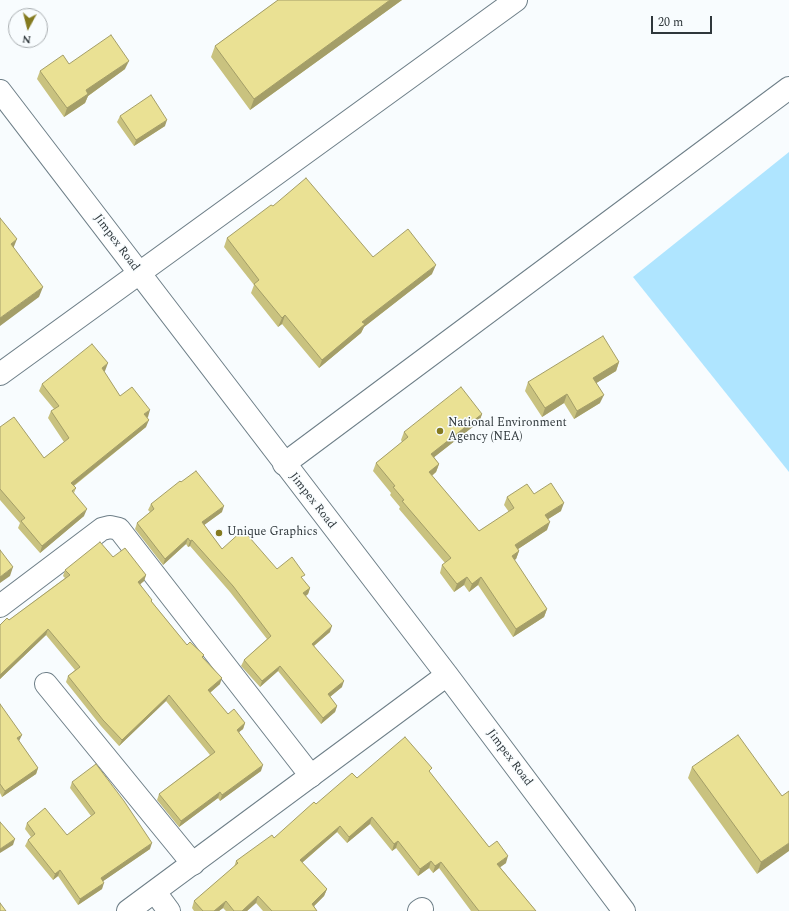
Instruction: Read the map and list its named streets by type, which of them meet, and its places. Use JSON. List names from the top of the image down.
{
  "streets": {
    "street": ["Jimpex Road"]
  },
  "places": ["National Environment Agency (NEA)", "Unique Graphics"],
  "scale_bar": "20 m",
  "north": "bottom"
}
